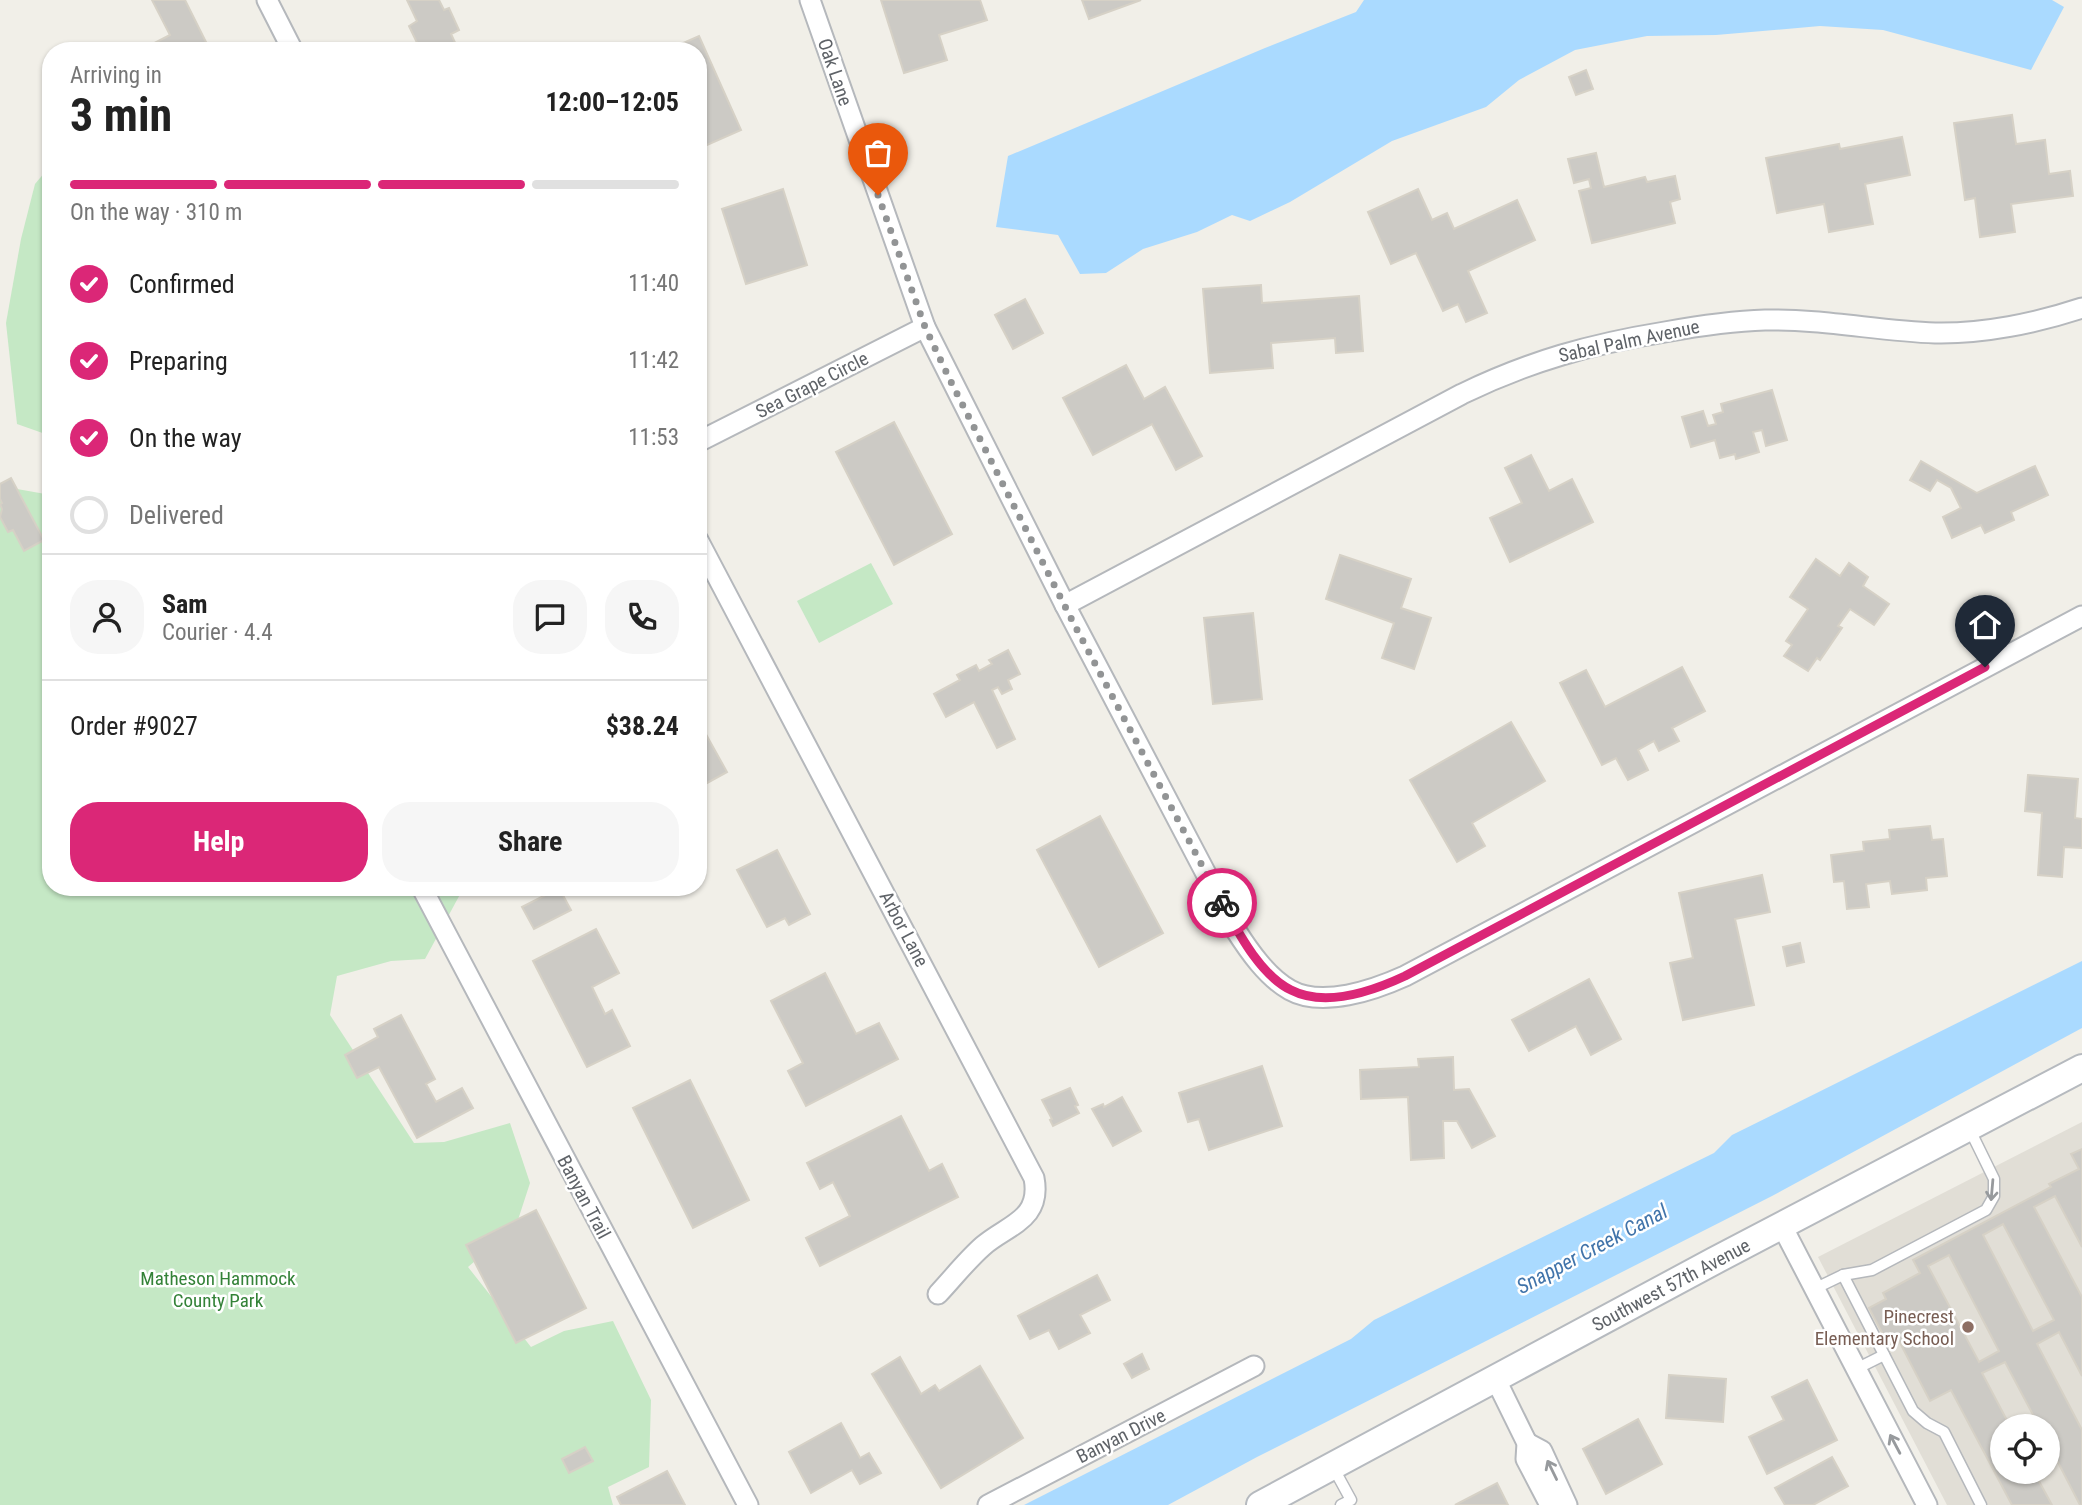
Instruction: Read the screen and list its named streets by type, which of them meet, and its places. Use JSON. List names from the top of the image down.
{
  "streets": {
    "main road": ["Southwest 57th Avenue"],
    "street": [
      "Oak Lane",
      "Sabal Palm Avenue",
      "Sea Grape Circle",
      "Arbor Lane",
      "Banyan Trail",
      "Banyan Drive"
    ]
  },
  "crossings": [
    ["Oak Lane", "Sabal Palm Avenue"],
    ["Oak Lane", "Sea Grape Circle"]
  ],
  "water": ["Snapper Creek Canal"],
  "parks": ["Matheson Hammock County Park"],
  "places": ["Pinecrest Elementary School"],
  "page": {
    "heading": ["3 min", "Arriving in", "12:00–12:05"],
    "panel": [
      "Sam",
      "Courier · 4.4",
      "Order #9027",
      "$38.24"
    ],
    "bar": "On the way · 310 m",
    "list": [
      ["Confirmed", "11:40"],
      ["Preparing", "11:42"],
      ["On the way", "11:53"],
      "Delivered"
    ],
    "buttons": ["Help", "Share"]
  }
}
